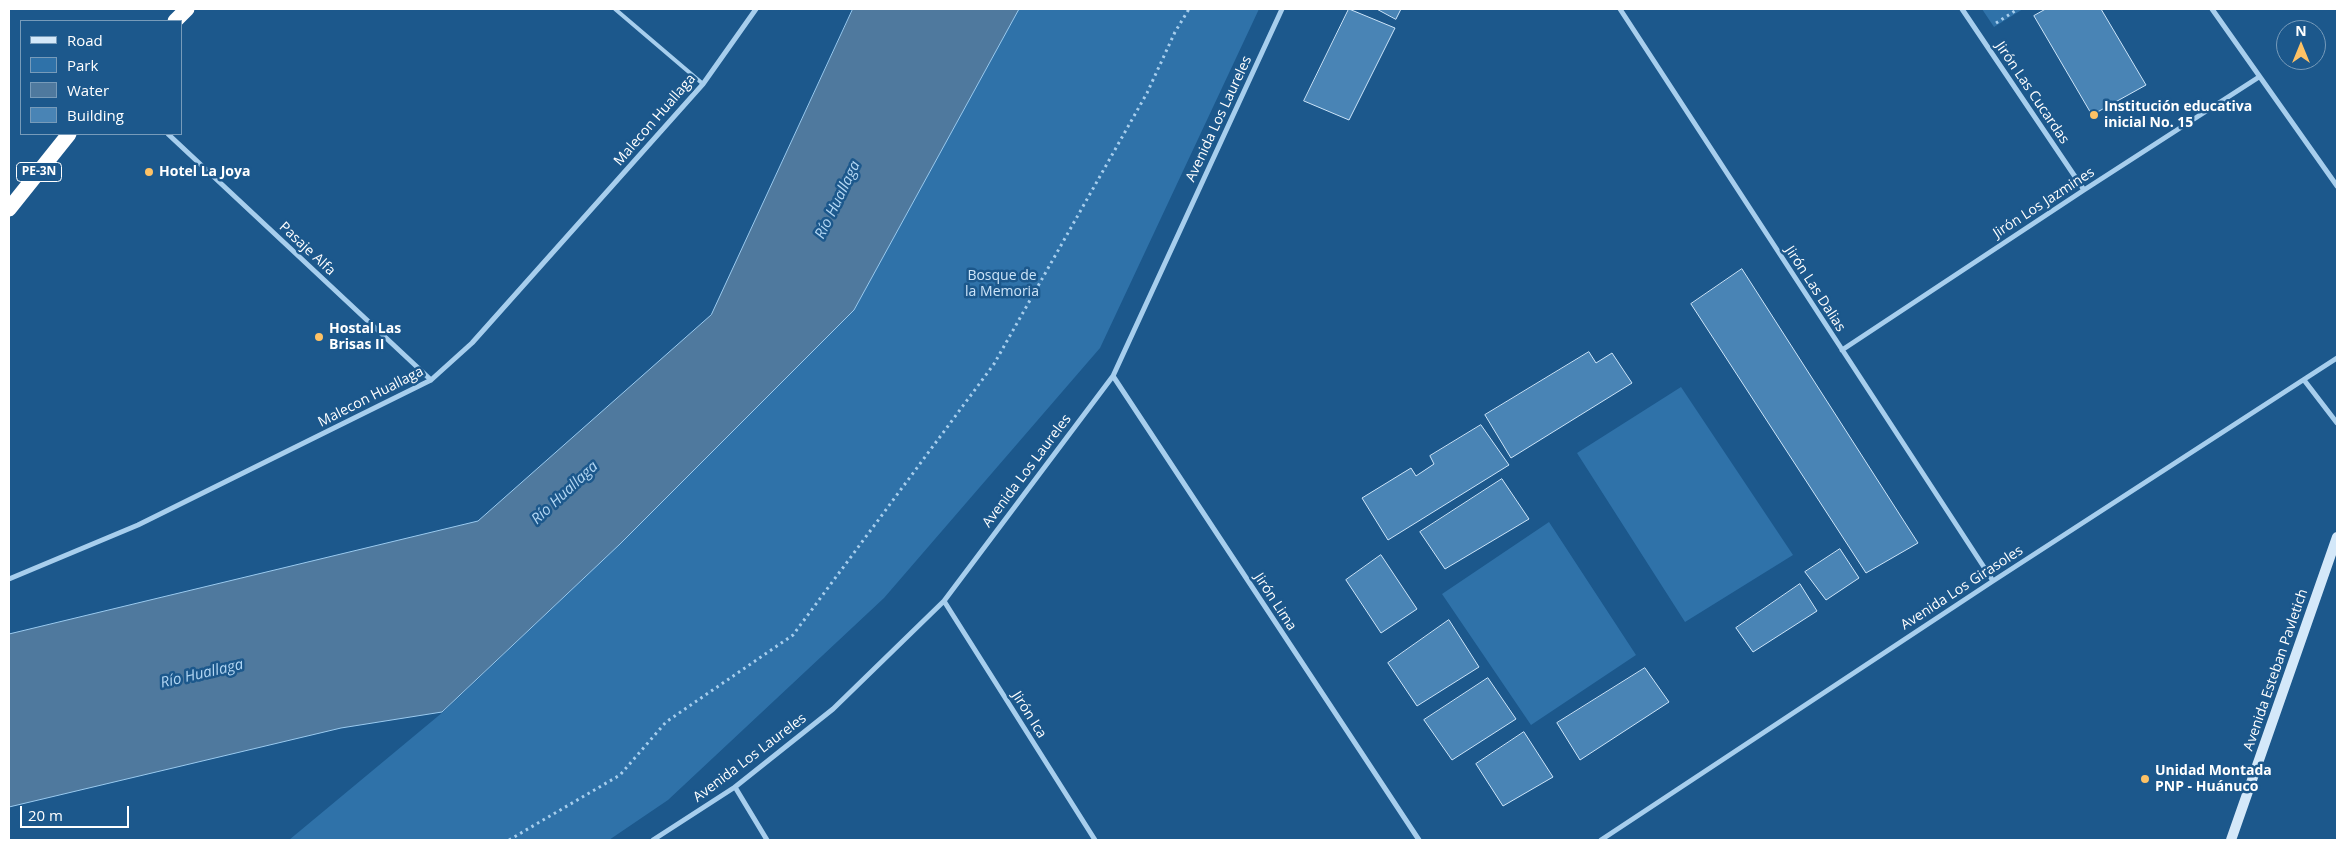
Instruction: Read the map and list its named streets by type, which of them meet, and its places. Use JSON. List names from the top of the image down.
{
  "streets": {
    "highway": ["PE-3N"],
    "main road": ["Avenida Esteban Pavletich"],
    "street": [
      "Jirón Las Cucardas",
      "Avenida Los Laureles",
      "Malecon Huallaga",
      "Jirón Los Jazmines",
      "Pasaje Alfa",
      "Jirón Las Dalias",
      "Avenida Los Girasoles",
      "Jirón Lima",
      "Jirón Ica"
    ]
  },
  "crossings": [
    ["Jirón Las Cucardas", "Jirón Los Jazmines"],
    ["Avenida Los Laureles", "Jirón Lima"],
    ["Avenida Los Laureles", "Jirón Ica"],
    ["Malecon Huallaga", "Pasaje Alfa"],
    ["Jirón Los Jazmines", "Jirón Las Dalias"],
    ["Jirón Las Dalias", "Avenida Los Girasoles"]
  ],
  "water": ["Río Huallaga"],
  "parks": ["Bosque de la Memoria"],
  "places": [
    "Institución educativa inicial No. 15",
    "Hotel La Joya",
    "Hostal Las Brisas II",
    "Unidad Montada PNP - Huánuco"
  ],
  "legend": [
    "Road",
    "Park",
    "Water",
    "Building"
  ],
  "scale_bar": "20 m",
  "north": "top"
}
